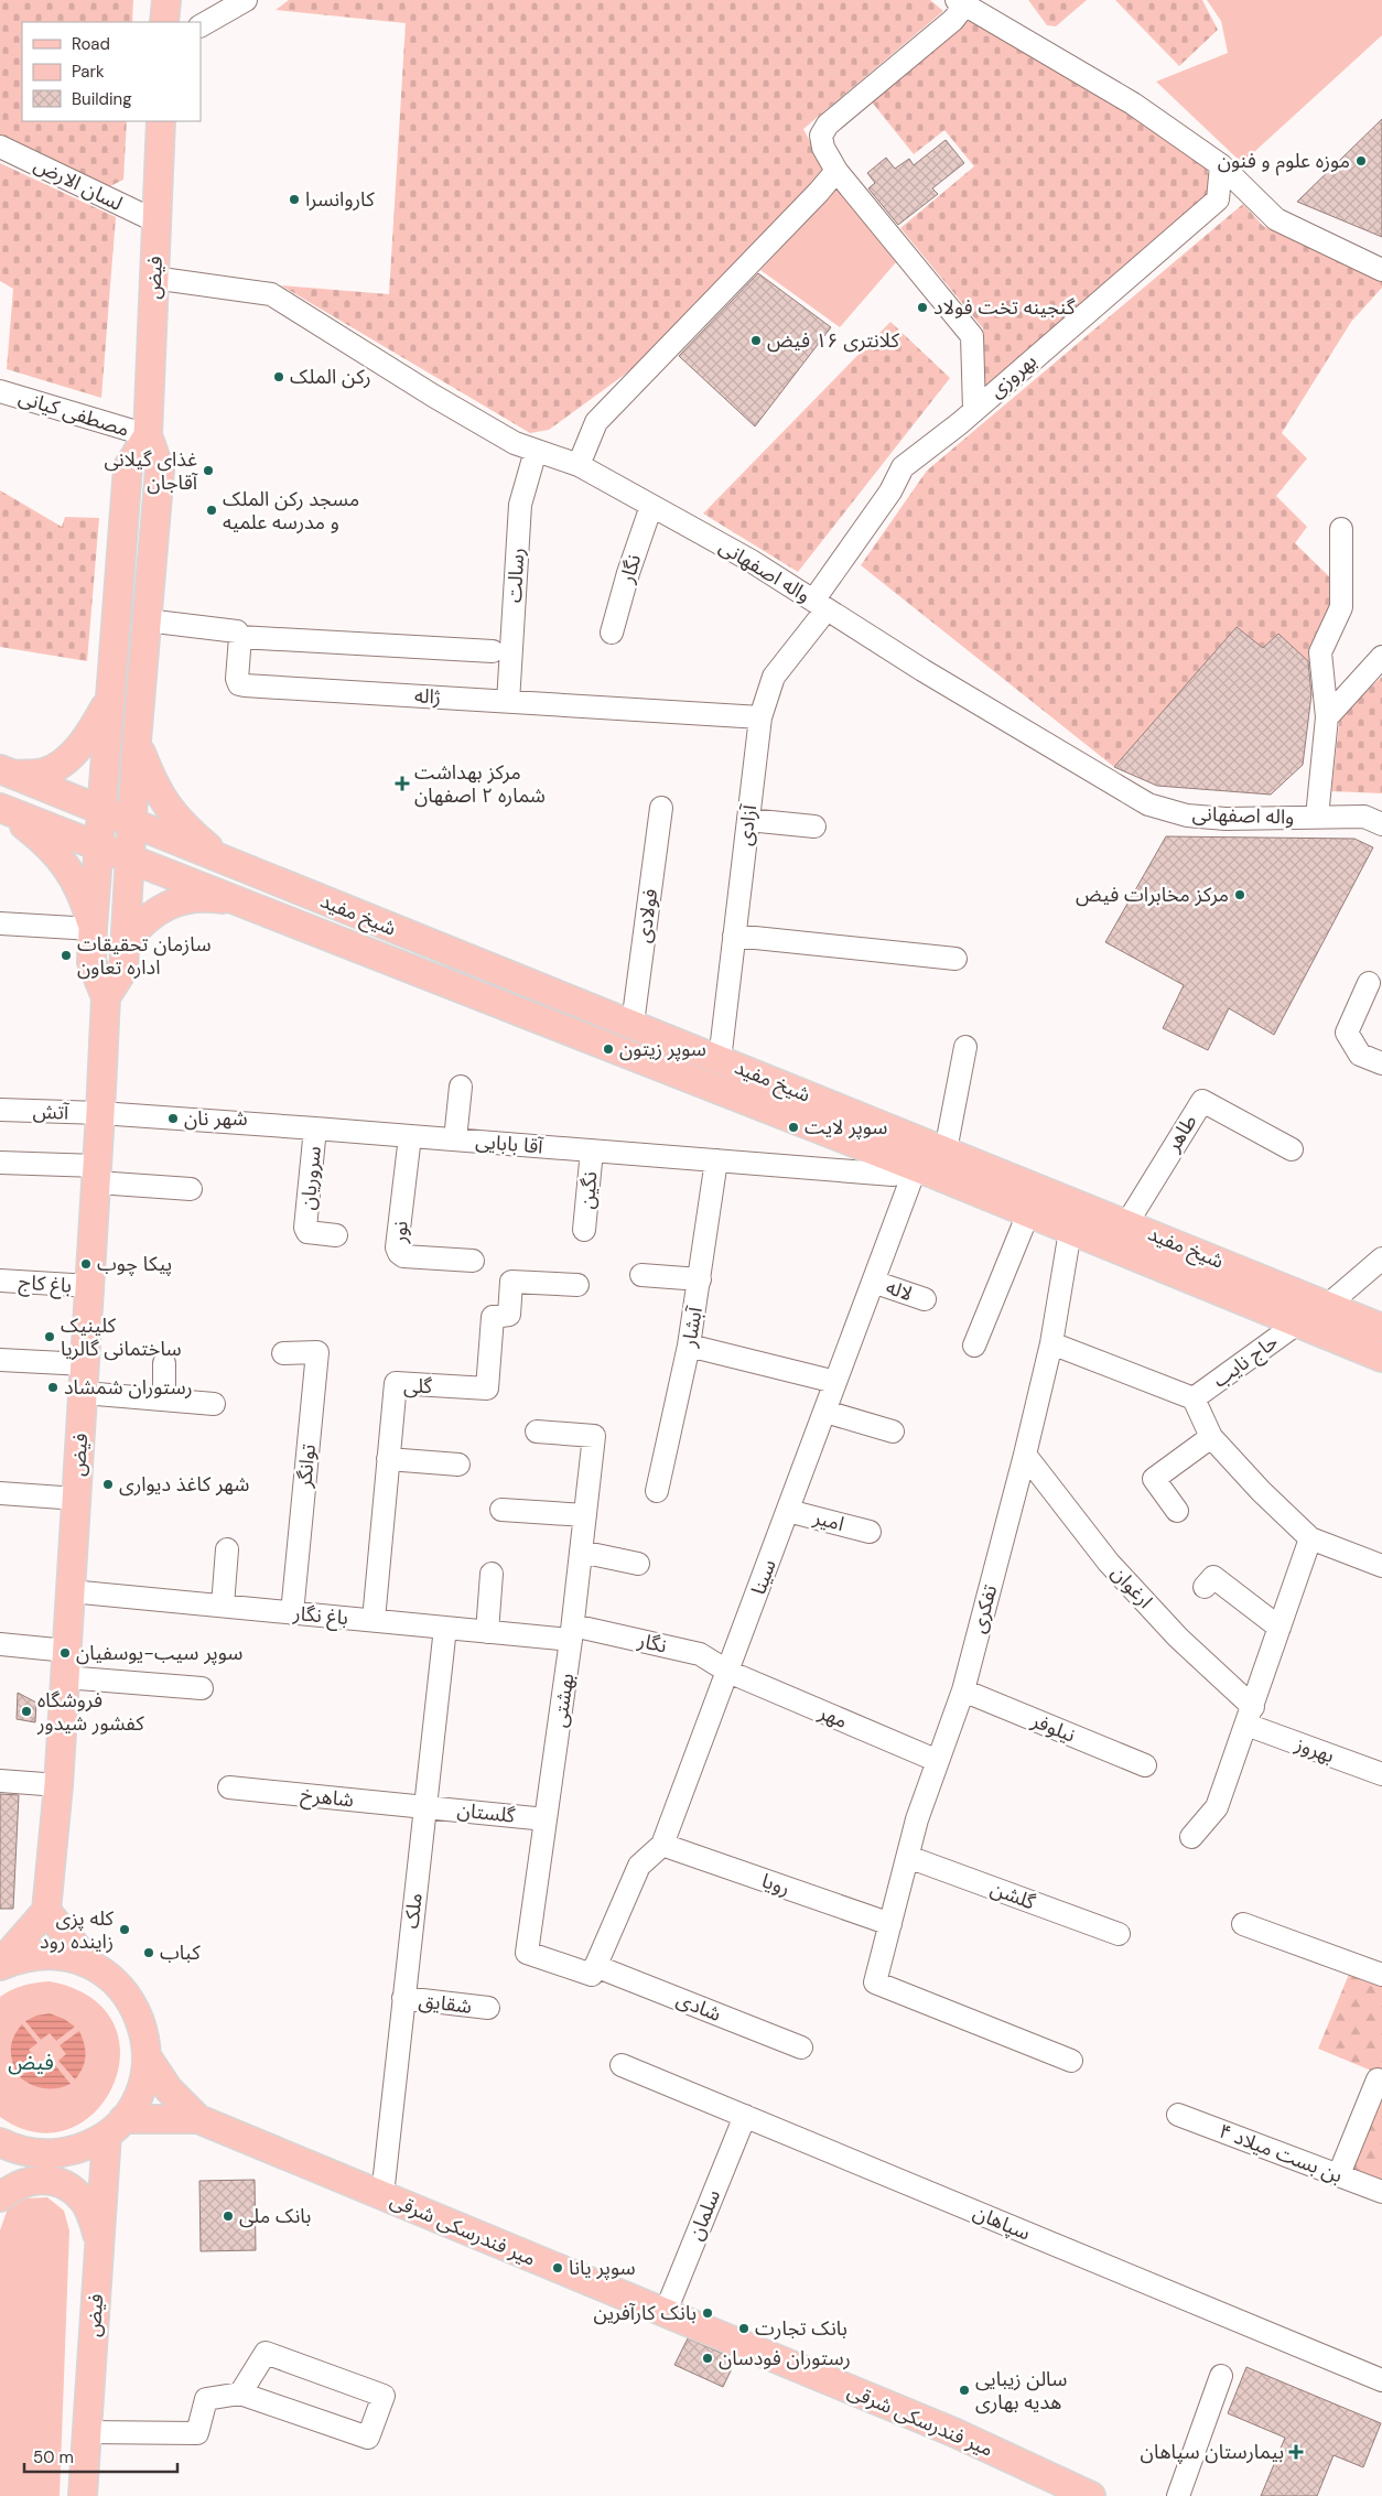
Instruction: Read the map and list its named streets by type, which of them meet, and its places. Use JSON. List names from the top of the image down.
{
  "streets": {
    "main road": ["فیض", "شیخ مفید", "میر فندرسکی شرقی"],
    "street": [
      "لسان الارض",
      "بهروزی",
      "مصطفی کیانی",
      "نگار",
      "واله اصفهانی",
      "رسالت",
      "ژاله",
      "آزادی",
      "فولادی",
      "آتش",
      "طاهر",
      "آقا بابایی",
      "سروریان",
      "نگین",
      "نور",
      "باغ کاج",
      "لاله",
      "آبشار",
      "حاج نایب",
      "گلی",
      "توانگر",
      "امیر",
      "سینا",
      "ارغوان",
      "تفکری",
      "باغ نگار",
      "بهشتی",
      "مهر",
      "نیلوفر",
      "بهروز",
      "شاهرخ",
      "گلستان",
      "رویا",
      "گلشن",
      "ملک",
      "شقایق",
      "شادی",
      "بن بست میلاد ۴",
      "سلمان",
      "سپاهان"
    ]
  },
  "crossings": [
    ["لسان الارض", "فیض"],
    ["فیض", "مصطفی کیانی"],
    ["فیض", "واله اصفهانی"],
    ["فیض", "آتش"],
    ["فیض", "آقا بابایی"],
    ["فیض", "باغ کاج"],
    ["فیض", "باغ نگار"],
    ["بهروزی", "واله اصفهانی"],
    ["بهروزی", "آزادی"],
    ["نگار", "واله اصفهانی"],
    ["نگار", "سینا"],
    ["نگار", "باغ نگار"],
    ["نگار", "بهشتی"],
    ["نگار", "مهر"],
    ["واله اصفهانی", "رسالت"],
    ["واله اصفهانی", "آزادی"],
    ["رسالت", "ژاله"],
    ["ژاله", "آزادی"],
    ["آزادی", "شیخ مفید"],
    ["شیخ مفید", "فولادی"],
    ["شیخ مفید", "طاهر"],
    ["شیخ مفید", "آقا بابایی"],
    ["شیخ مفید", "حاج نایب"],
    ["شیخ مفید", "سینا"],
    ["شیخ مفید", "تفکری"],
    ["آتش", "آقا بابایی"],
    ["آقا بابایی", "سروریان"],
    ["آقا بابایی", "نگین"],
    ["آقا بابایی", "نور"],
    ["آقا بابایی", "آبشار"],
    ["آقا بابایی", "سینا"],
    ["لاله", "سینا"],
    ["گلی", "باغ نگار"],
    ["توانگر", "باغ نگار"],
    ["امیر", "سینا"],
    ["سینا", "بهشتی"],
    ["سینا", "مهر"],
    ["سینا", "رویا"],
    ["سینا", "شادی"],
    ["ارغوان", "تفکری"],
    ["ارغوان", "بهروز"],
    ["تفکری", "مهر"],
    ["تفکری", "نیلوفر"],
    ["تفکری", "رویا"],
    ["تفکری", "گلشن"],
    ["باغ نگار", "بهشتی"],
    ["باغ نگار", "ملک"],
    ["بهشتی", "گلستان"],
    ["بهشتی", "شادی"],
    ["شاهرخ", "گلستان"],
    ["شاهرخ", "ملک"],
    ["گلستان", "ملک"],
    ["ملک", "شقایق"],
    ["ملک", "میر فندرسکی شرقی"],
    ["سلمان", "سپاهان"],
    ["سلمان", "میر فندرسکی شرقی"]
  ],
  "districts": ["فیض"],
  "places": {
    "other": [
      "موزه علوم و فنون",
      "کاروانسرا",
      "گنجینه تخت فولاد",
      "کلانتری ۱۶ فیض",
      "رکن الملک",
      "غذای گیلانی آقاجان",
      "مسجد رکن الملک و مدرسه علمیه",
      "مرکز مخابرات فیض",
      "سازمان تحقیقات اداره تعاون",
      "سوپر زیتون",
      "شهر نان",
      "سوپر لایت",
      "پیکا چوب",
      "کلینیک ساختمانی گالریا",
      "رستوران شمشاد",
      "شهر کاغذ دیواری",
      "سوپر سیب-یوسفیان",
      "فروشگاه کفشور شیدور",
      "کله پزی زاینده رود",
      "کباب",
      "بانک ملی",
      "سوپر یانا",
      "بانک کارآفرین",
      "بانک تجارت",
      "رستوران فودسان",
      "سالن زیبایی هدیه بهاری"
    ],
    "health": ["مرکز بهداشت شماره ۲ اصفهان", "بیمارستان سپاهان"]
  },
  "legend": ["Road", "Park", "Building"],
  "scale_bar": "50 m"
}
